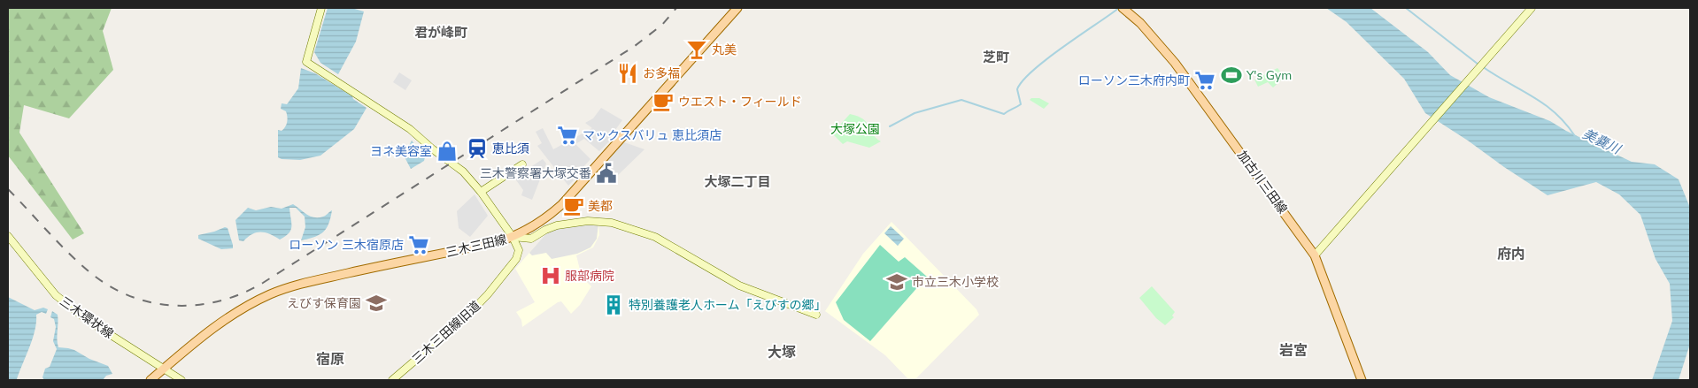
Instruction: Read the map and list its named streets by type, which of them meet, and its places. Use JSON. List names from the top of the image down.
{
  "streets": {
    "main road": ["加古川三田線", "三木三田線"],
    "street": ["三木環状線", "三木三田線旧道"]
  },
  "crossings": [
    ["三木三田線", "三木環状線"],
    ["三木三田線", "三木三田線旧道"]
  ],
  "districts": [
    "君が峰町",
    "芝町",
    "大塚二丁目",
    "府内",
    "岩宮",
    "大塚",
    "宿原"
  ],
  "water": ["美嚢川"],
  "parks": ["大塚公園"],
  "places": {
    "bar": ["丸美"],
    "restaurant": ["お多福"],
    "sports": ["Y's Gym"],
    "supermarket": ["ローソン三木府内町", "マックスバリュ 恵比須店", "ローソン 三木宿原店"],
    "cafe": ["ウエスト・フィールド", "美都"],
    "station": ["恵比須"],
    "shop": ["ヨネ美容室"],
    "public building": ["三木警察署大塚交番"],
    "hospital": ["服部病院"],
    "school or university": ["市立三木小学校", "えびす保育園"],
    "building": ["特別養護老人ホーム「えびすの郷」"]
  }
}
